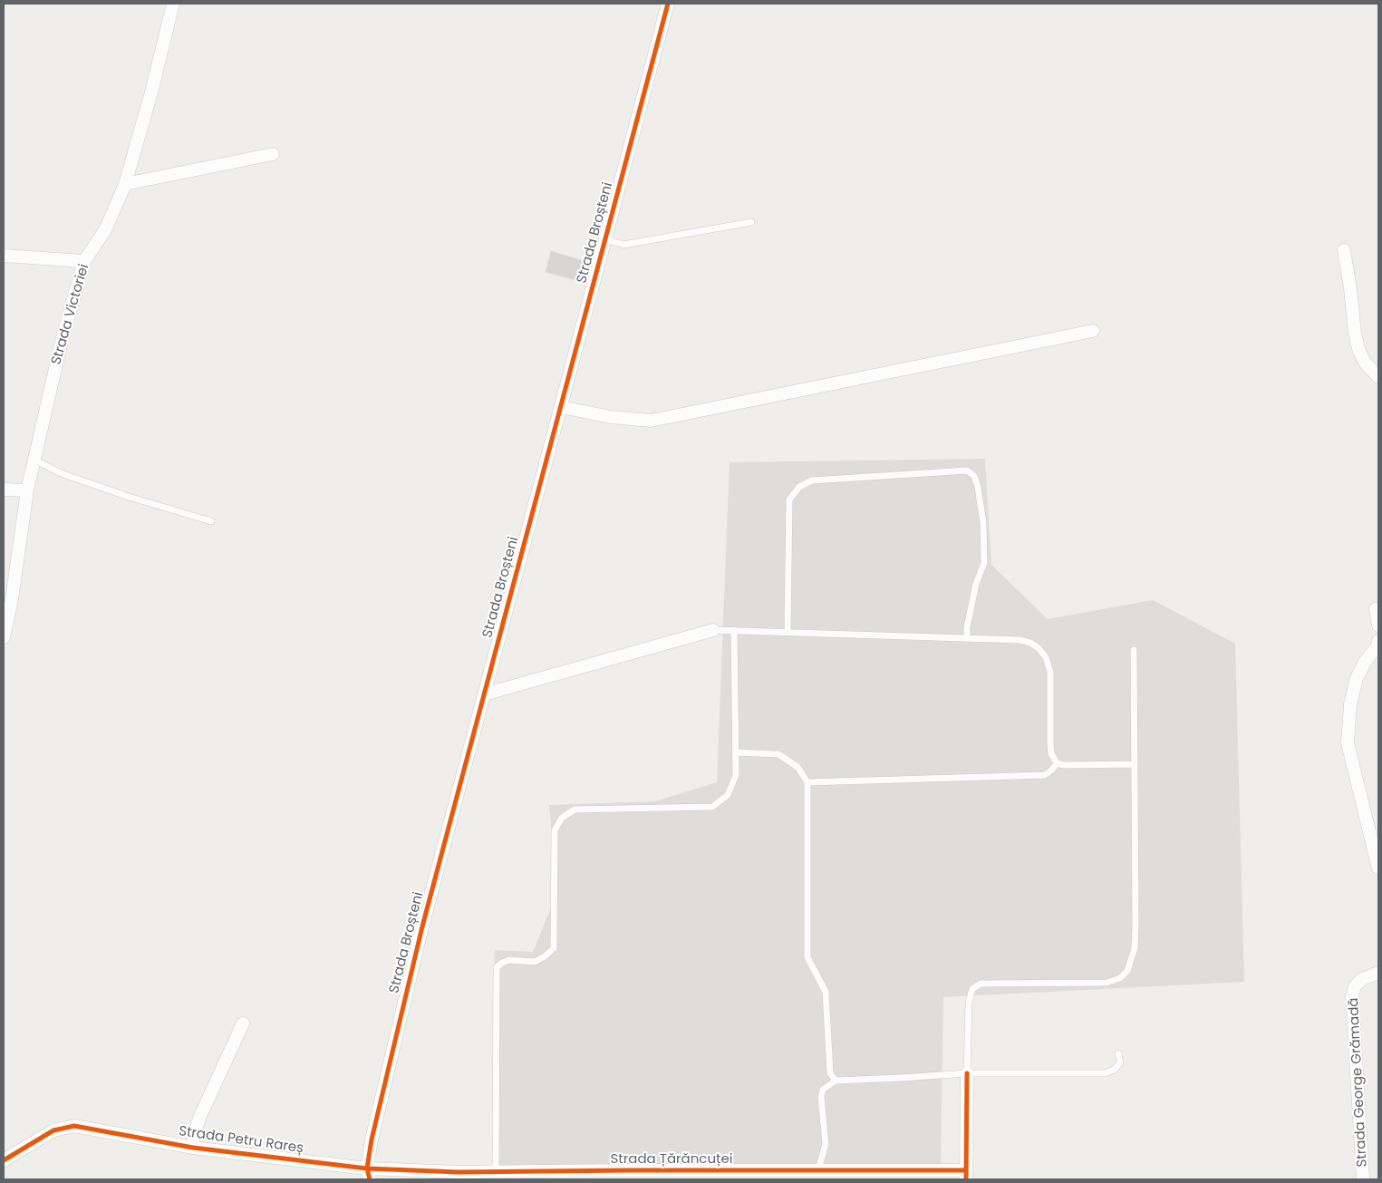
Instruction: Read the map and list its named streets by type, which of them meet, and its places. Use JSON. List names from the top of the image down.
{
  "streets": {
    "street": [
      "Strada Broșteni",
      "Strada Victoriei",
      "Strada George Grămadă",
      "Strada Petru Rareș",
      "Strada Țărăncuței"
    ]
  },
  "crossings": [
    ["Strada Broșteni", "Strada Petru Rareș"],
    ["Strada Broșteni", "Strada Țărăncuței"],
    ["Strada Petru Rareș", "Strada Țărăncuței"]
  ]
}
